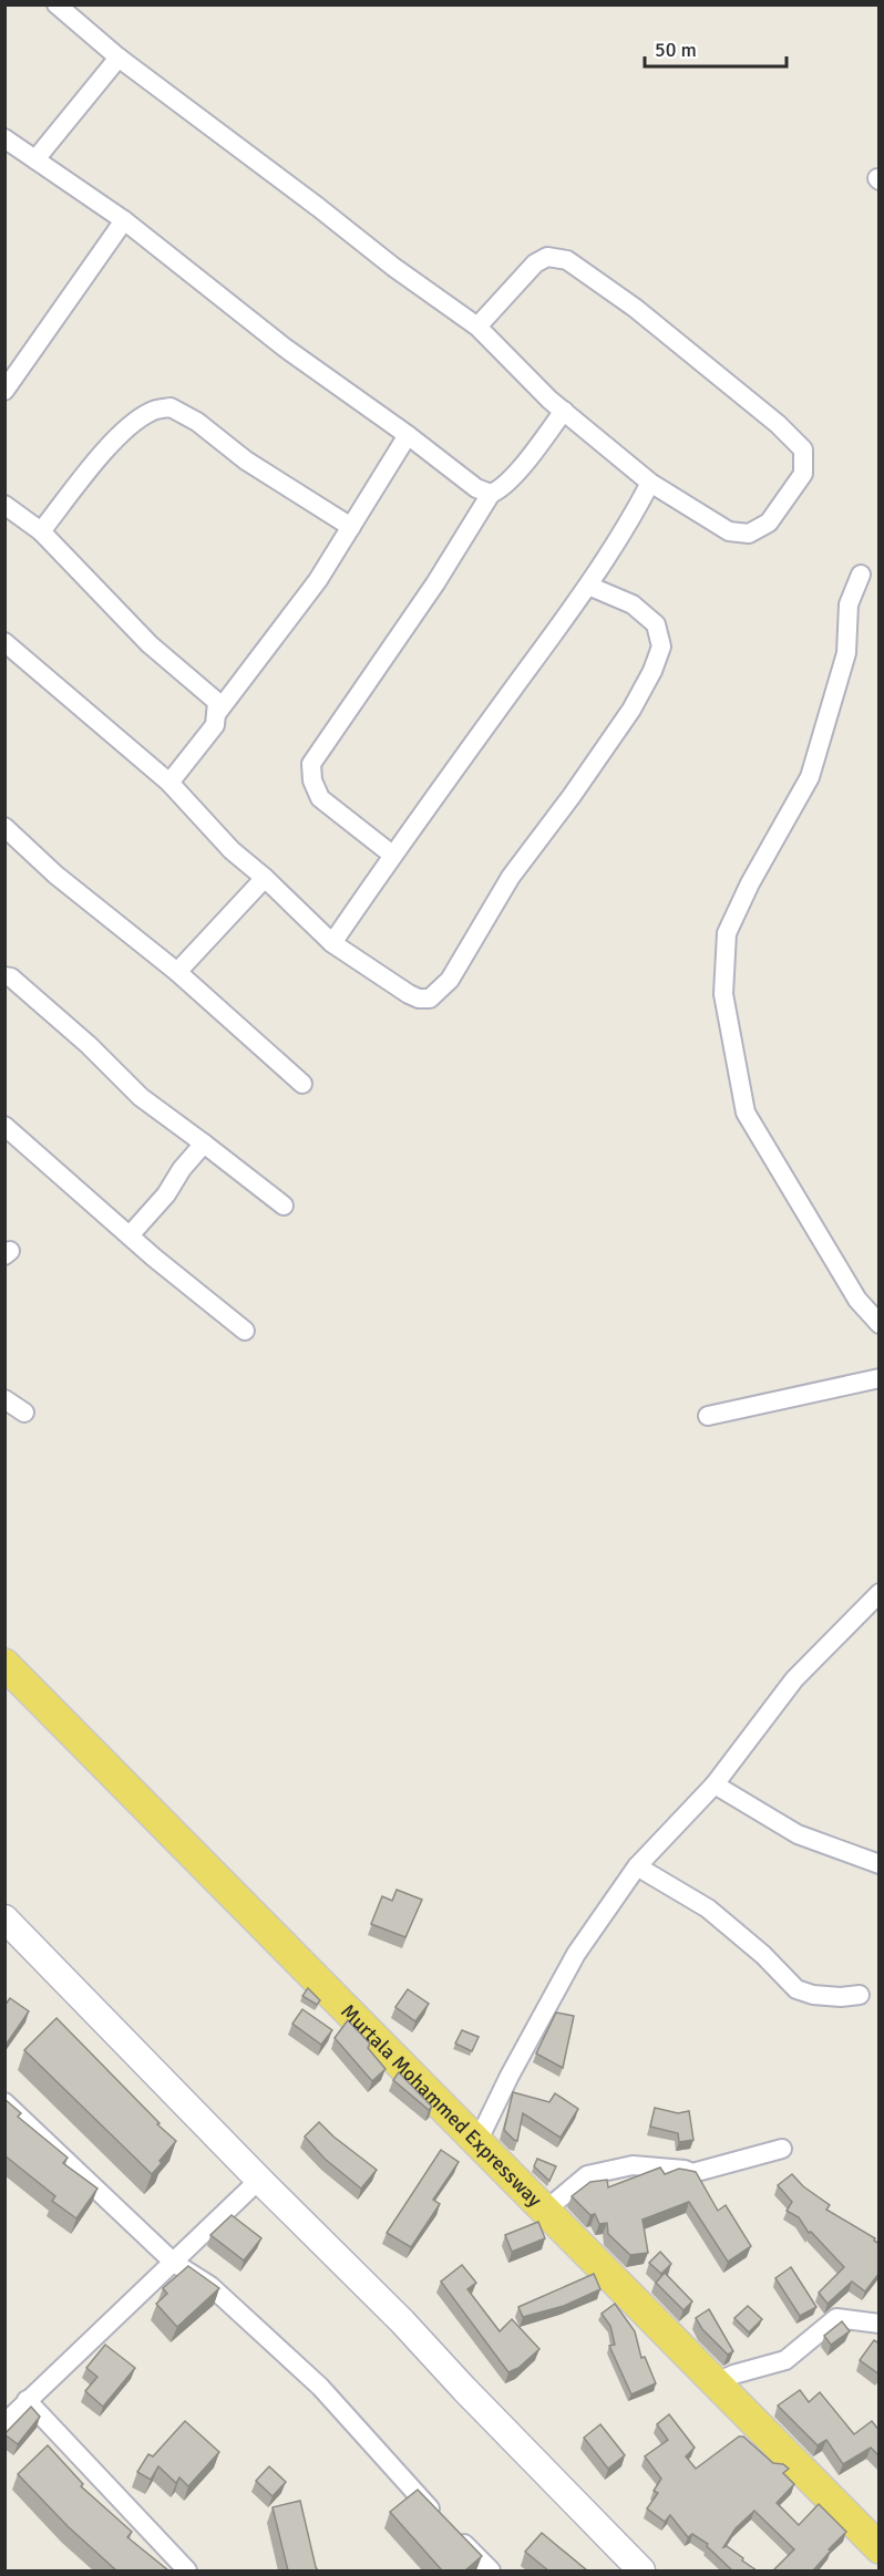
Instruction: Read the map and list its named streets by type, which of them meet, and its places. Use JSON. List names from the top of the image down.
{
  "streets": {
    "main road": ["Murtala Mohammed Expressway"]
  },
  "scale_bar": "50 m"
}
